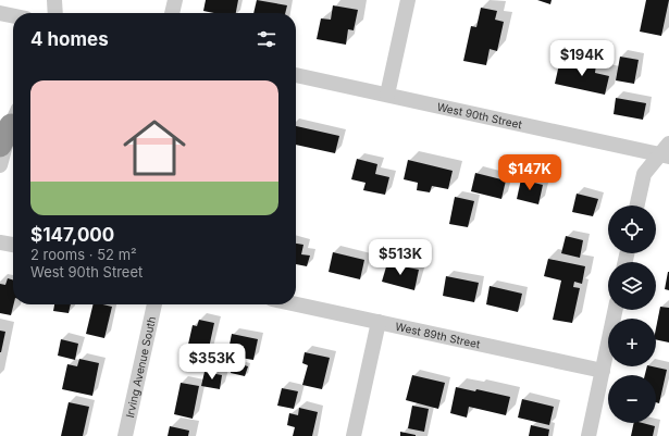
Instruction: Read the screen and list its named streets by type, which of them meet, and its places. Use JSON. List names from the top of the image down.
{
  "streets": {
    "street": ["West 90th Street", "West 89th Street", "Irving Avenue South"]
  },
  "page": {
    "heading": "4 homes",
    "price": [
      "$194K",
      "$147K",
      "$513K",
      "$353K"
    ],
    "list": [
      {
        "name": "$147,000",
        "note": "2 rooms · 52 m² · West 90th Street"
      }
    ],
    "map_buttons": ["+", "−"]
  }
}
